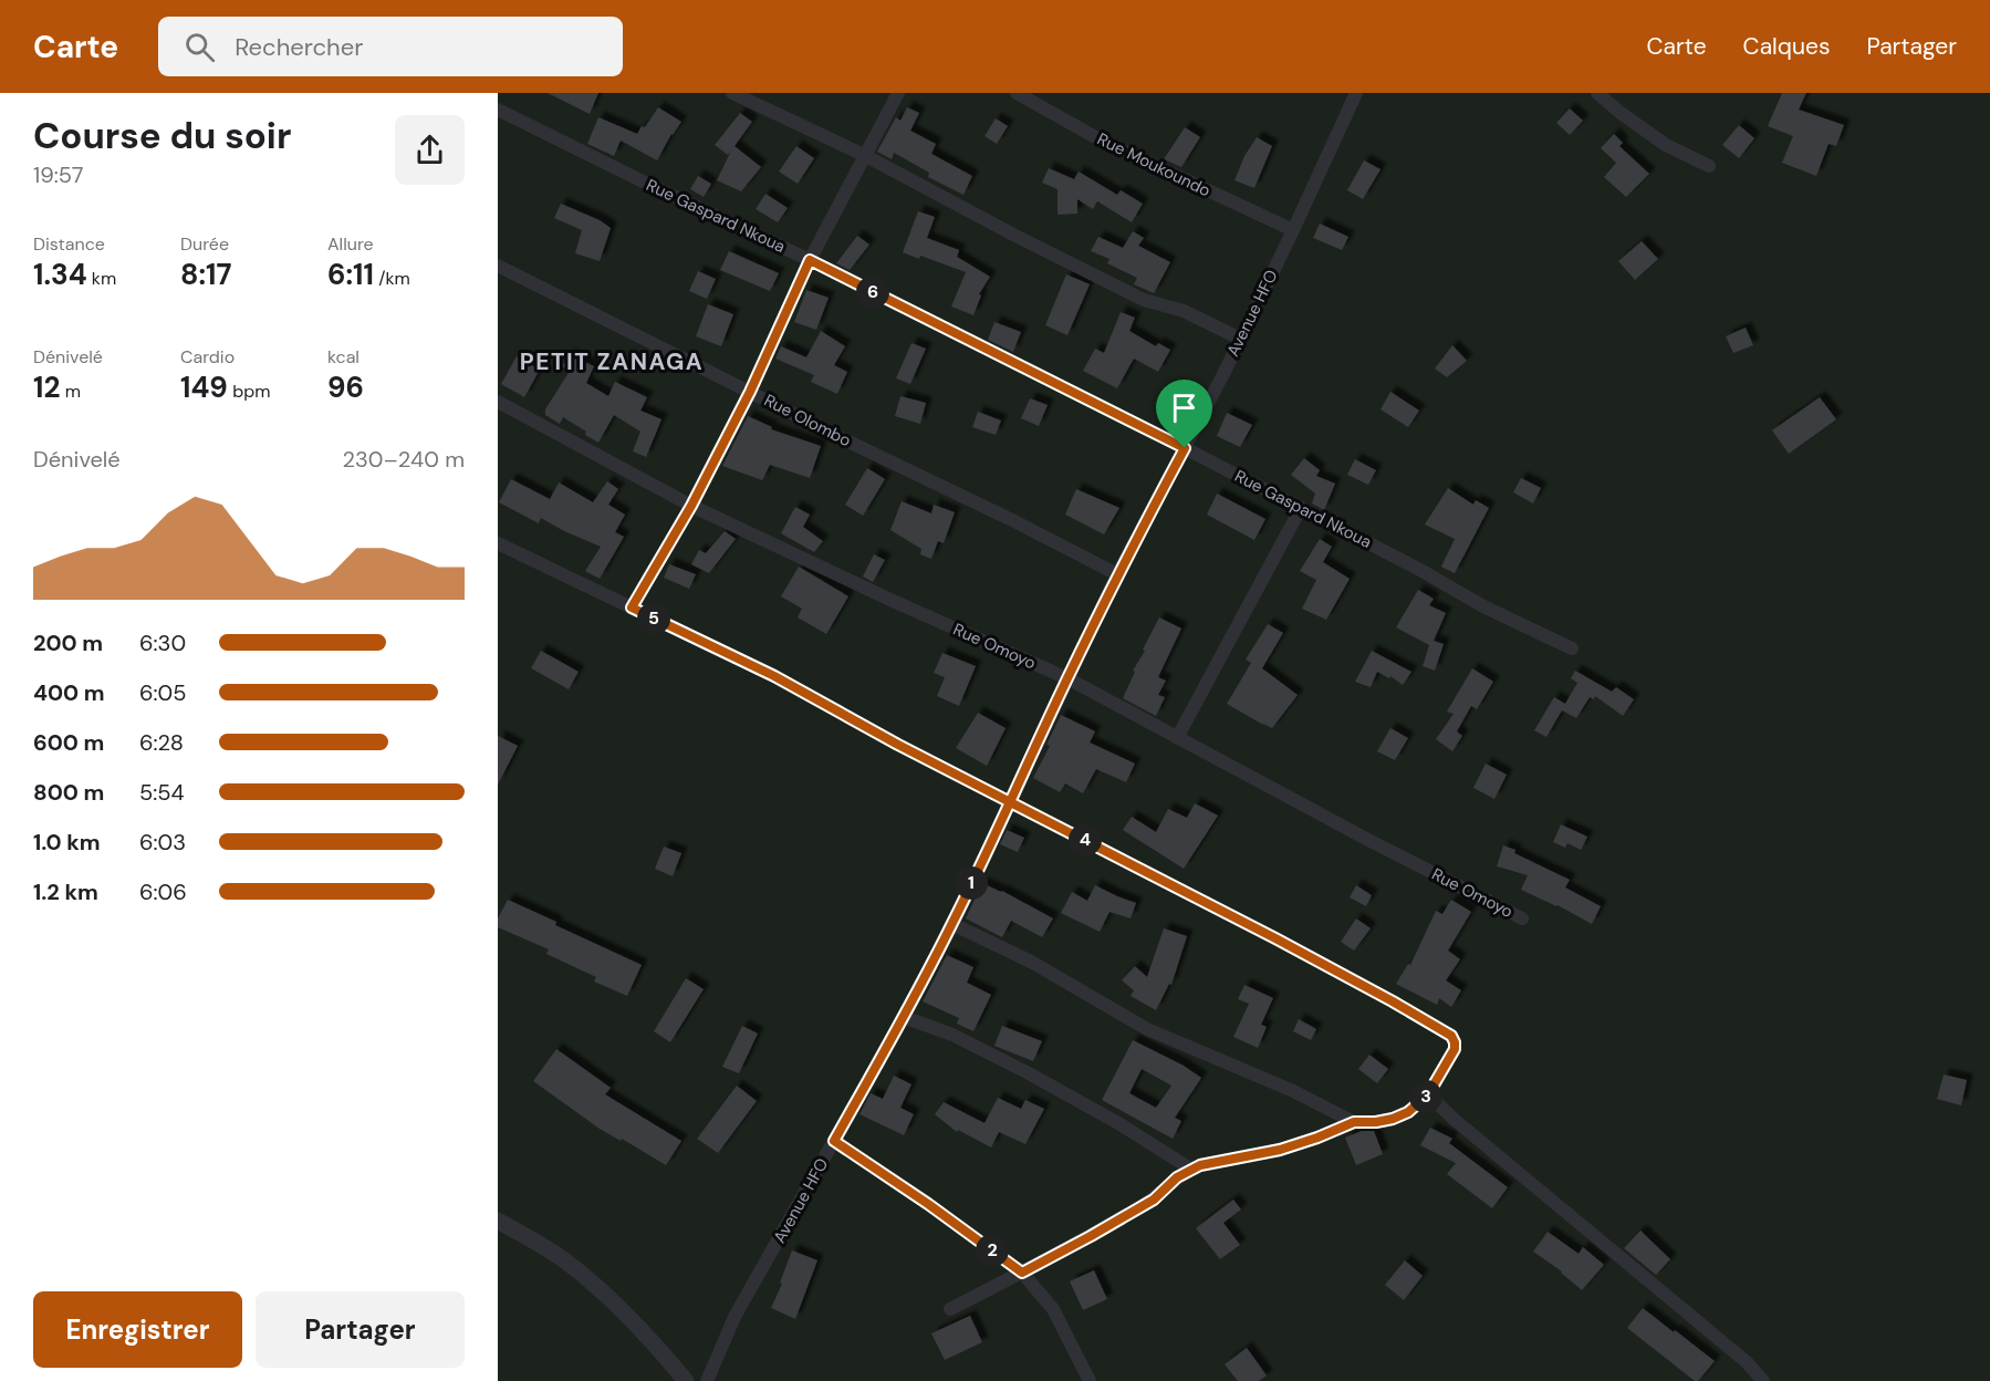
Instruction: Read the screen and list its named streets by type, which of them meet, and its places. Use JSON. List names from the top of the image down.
{
  "streets": {
    "street": [
      "Rue Moukoundo",
      "Rue Gaspard Nkoua",
      "Avenue HFO",
      "Rue Olombo",
      "Rue Omoyo"
    ]
  },
  "crossings": [
    ["Rue Moukoundo", "Avenue HFO"],
    ["Rue Gaspard Nkoua", "Avenue HFO"],
    ["Avenue HFO", "Rue Olombo"],
    ["Avenue HFO", "Rue Omoyo"]
  ],
  "districts": ["PETIT ZANAGA"],
  "page": {
    "header": "Carte",
    "search": "Rechercher",
    "nav": ["Carte", "Calques", "Partager"],
    "heading": ["Course du soir", "19:57"],
    "stats": [
      ["Distance", "1.34 km"],
      ["Durée", "8:17"],
      ["Allure", "6:11 /km"],
      ["Dénivelé", "12 m"],
      ["Cardio", "149 bpm"],
      ["kcal", "96"]
    ],
    "pins": [
      "6",
      "5",
      "4",
      "1",
      "3",
      "2"
    ],
    "chart": ["Dénivelé", "230–240 m"],
    "list": [
      {
        "name": "200 m",
        "note": "6:30"
      },
      {
        "name": "400 m",
        "note": "6:05"
      },
      {
        "name": "600 m",
        "note": "6:28"
      },
      {
        "name": "800 m",
        "note": "5:54"
      },
      {
        "name": "1.0 km",
        "note": "6:03"
      },
      {
        "name": "1.2 km",
        "note": "6:06"
      }
    ],
    "buttons": ["Enregistrer", "Partager"]
  }
}
